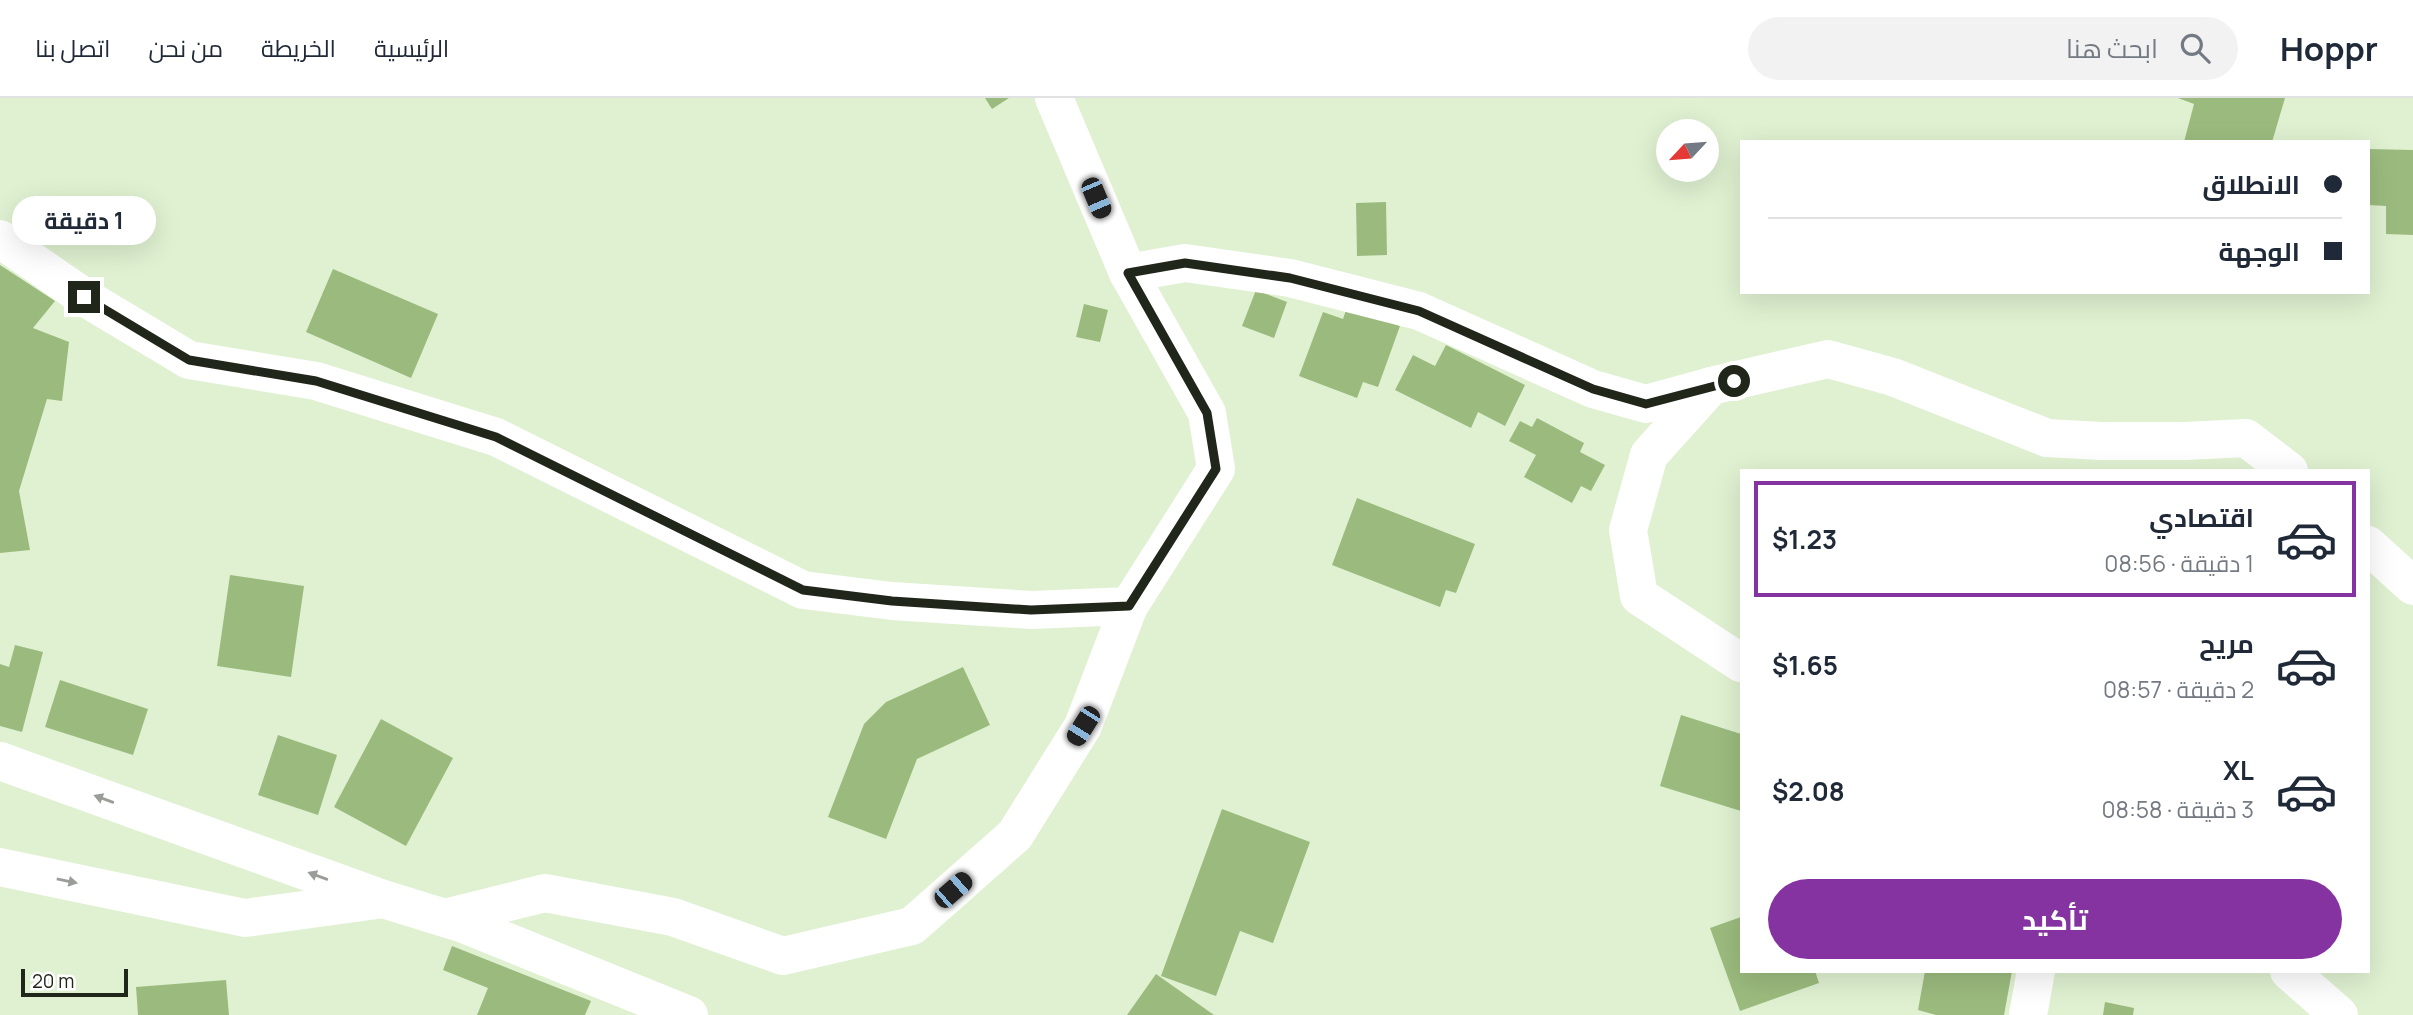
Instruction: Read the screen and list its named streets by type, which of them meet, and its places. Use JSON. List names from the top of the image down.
{
  "scale_bar": "20 m",
  "north": "bottom left",
  "page": {
    "header": "Hoppr",
    "search": "ابحث هنا",
    "nav": [
      "الرئيسية",
      "الخريطة",
      "من نحن",
      "اتصل بنا"
    ],
    "banner": ["الانطلاق", "الوجهة"],
    "bubble": "1 دقيقة",
    "list": [
      {
        "name": "اقتصادي",
        "note": "1 دقيقة · 08:56",
        "value": "$1.23"
      },
      {
        "name": "مريح",
        "note": "2 دقيقة · 08:57",
        "value": "$1.65"
      },
      {
        "name": "XL",
        "note": "3 دقيقة · 08:58",
        "value": "$2.08"
      }
    ],
    "buttons": "تأكيد",
    "scale": "20 m"
  }
}
